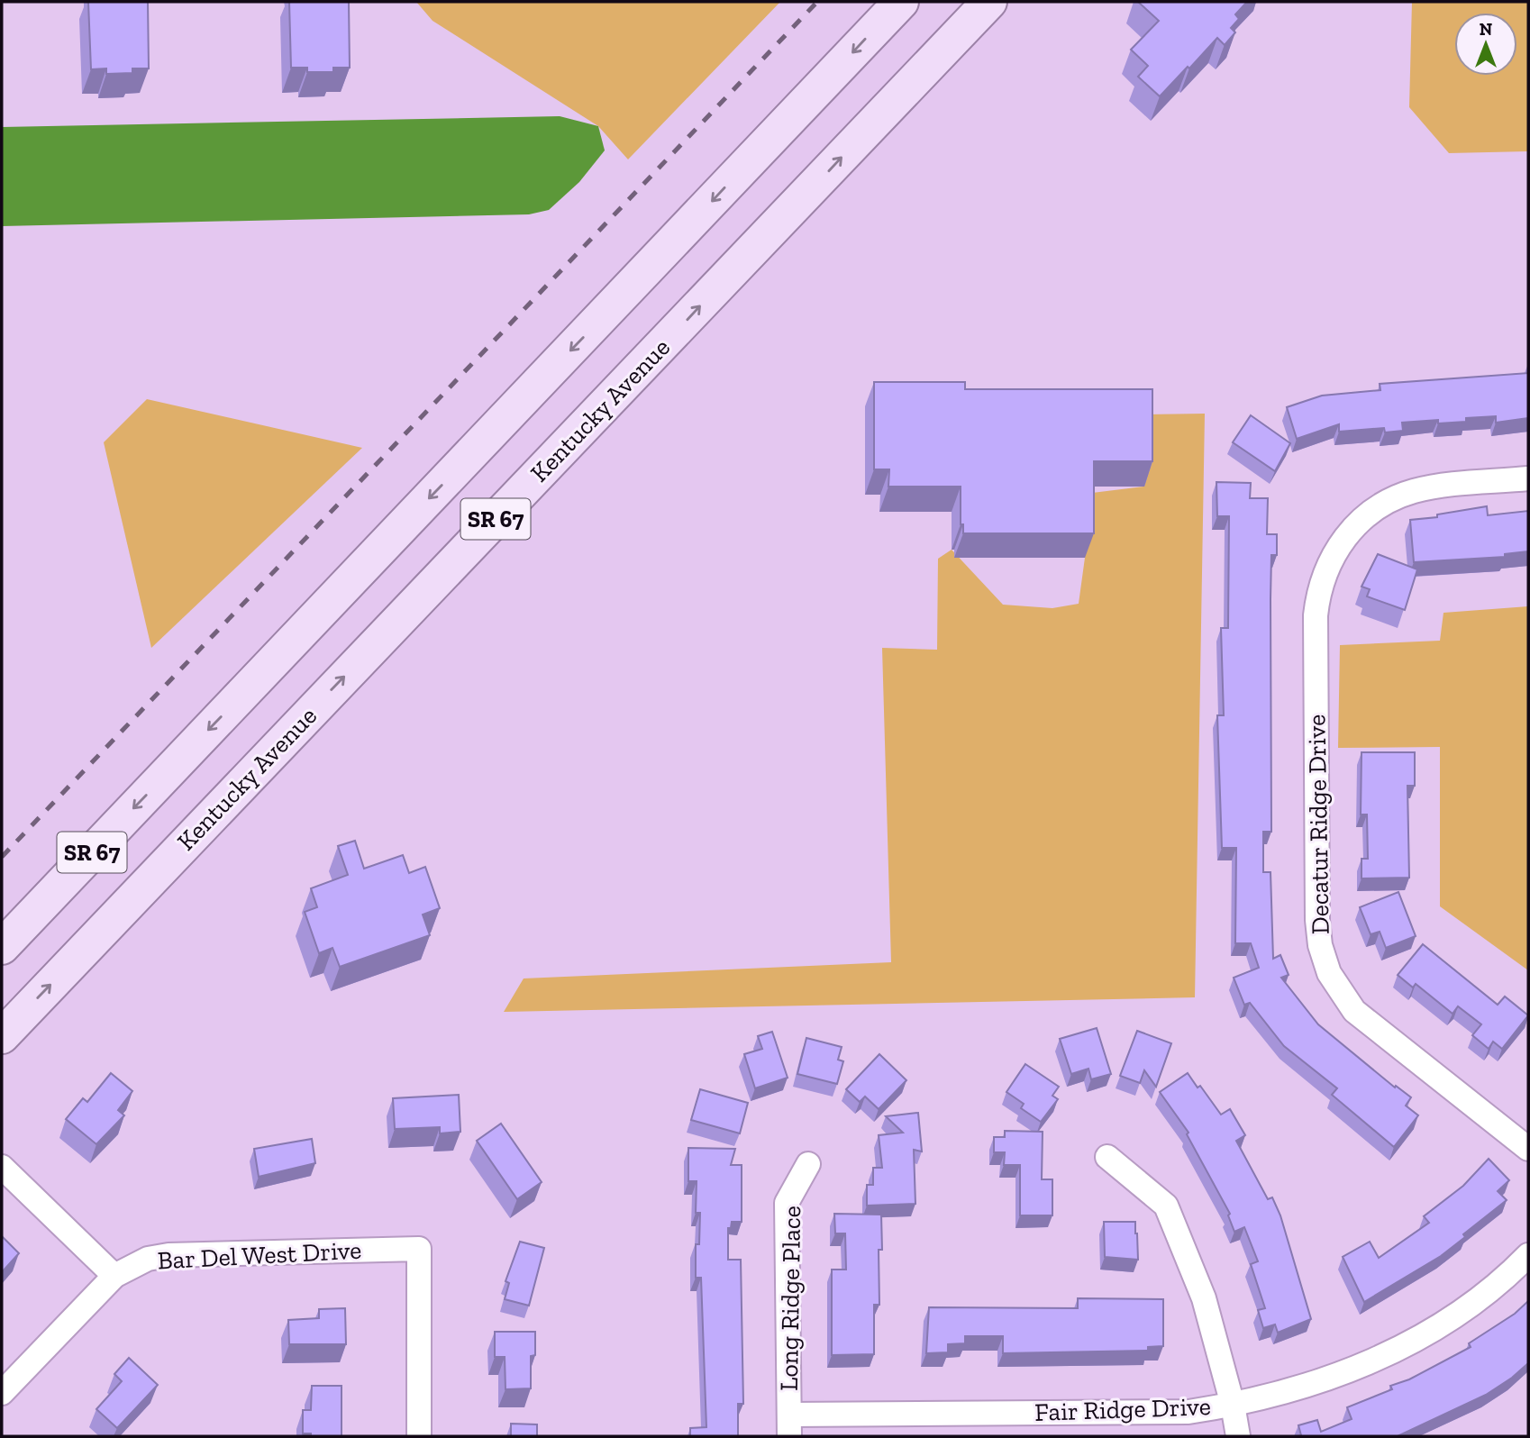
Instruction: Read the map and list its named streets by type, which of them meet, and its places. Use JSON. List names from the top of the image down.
{
  "streets": {
    "main road": ["Kentucky Avenue", "SR 67"],
    "street": [
      "Decatur Ridge Drive",
      "Bar Del West Drive",
      "Long Ridge Place",
      "Fair Ridge Drive"
    ]
  },
  "crossings": [
    ["Long Ridge Place", "Fair Ridge Drive"]
  ],
  "north": "top"
}
